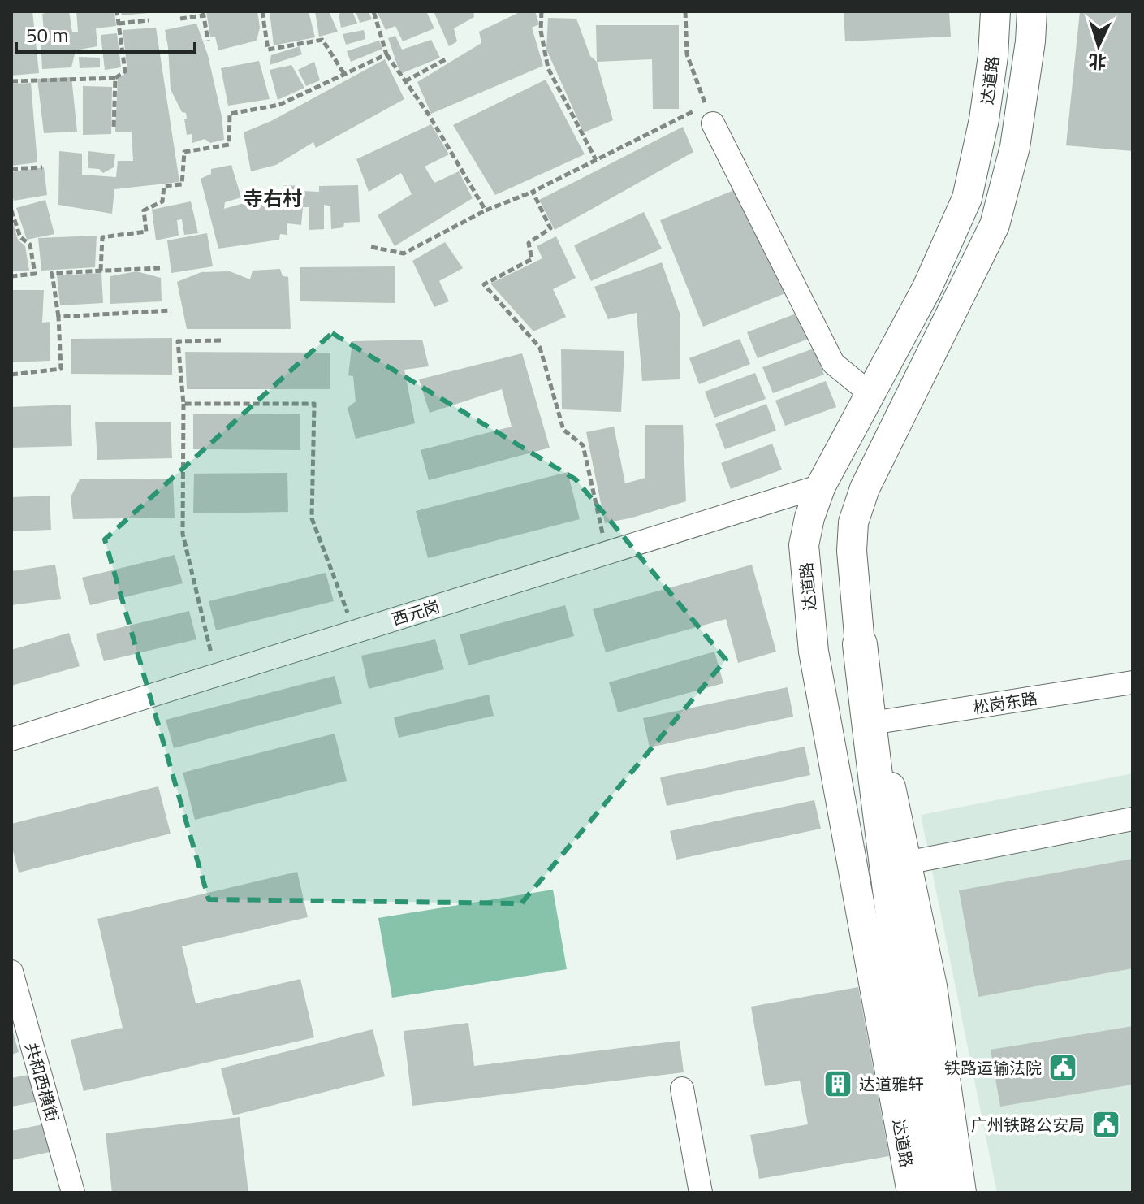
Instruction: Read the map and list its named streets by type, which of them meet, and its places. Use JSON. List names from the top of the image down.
{
  "streets": {
    "main road": ["达道路"],
    "street": ["西元岗", "松岗东路", "共和西横街"]
  },
  "crossings": [
    ["达道路", "西元岗"]
  ],
  "districts": ["寺右村"],
  "places": {
    "public building": ["铁路运输法院", "广州铁路公安局"],
    "building": ["达道雅轩"]
  },
  "scale_bar": "50 m",
  "north": "bottom"
}
